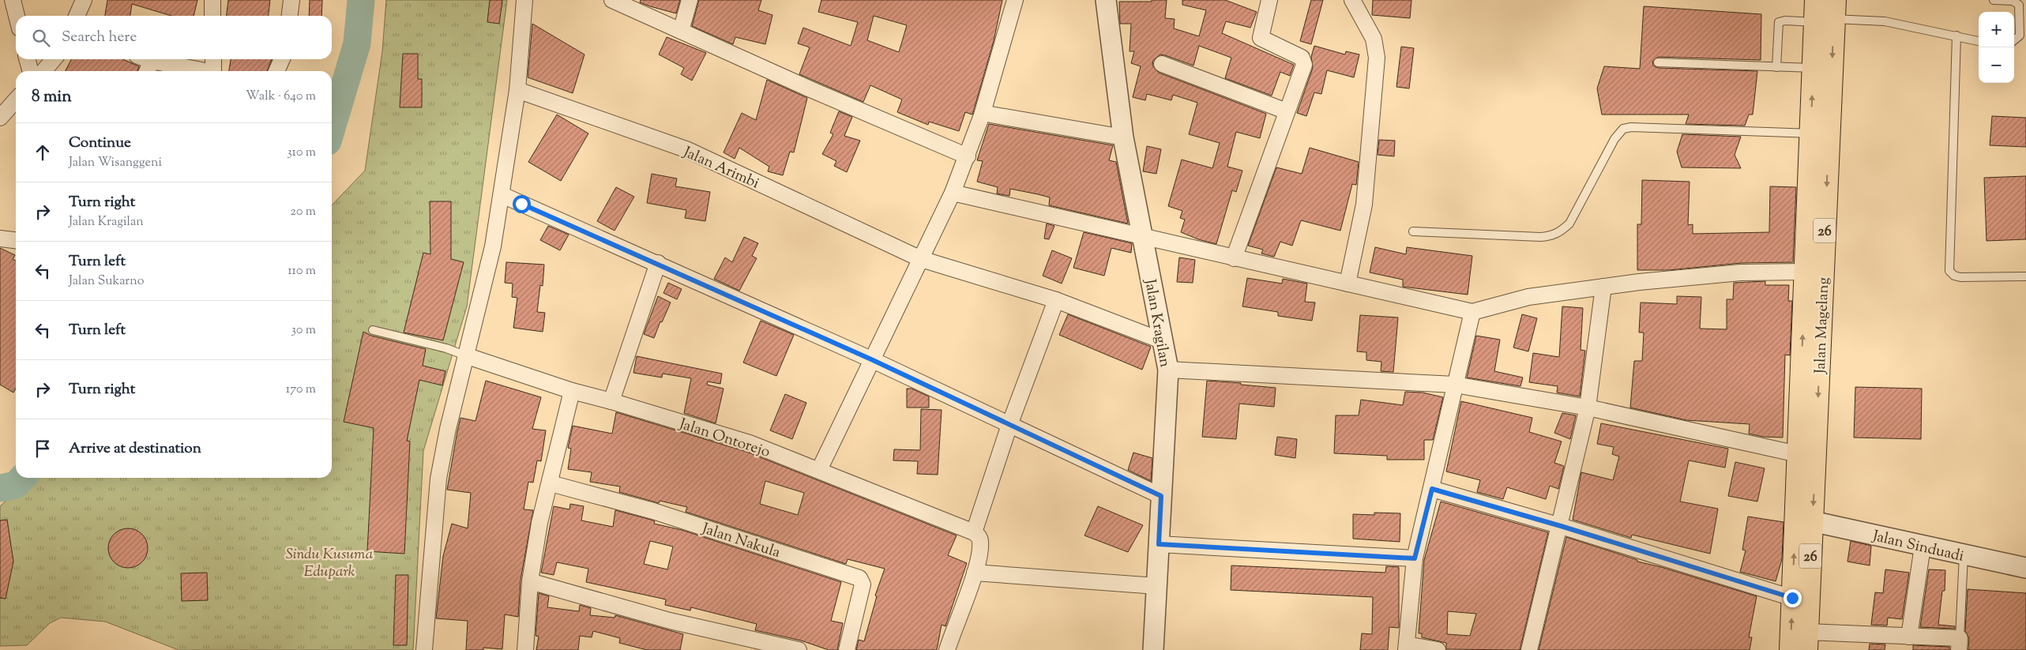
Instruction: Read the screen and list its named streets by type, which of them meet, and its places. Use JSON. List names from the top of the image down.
{
  "streets": {
    "main road": ["26", "Jalan Magelang"],
    "street": [
      "Jalan Arimbi",
      "Jalan Kragilan",
      "Jalan Ontorejo",
      "Jalan Nakula",
      "Jalan Sinduadi"
    ]
  },
  "crossings": [
    ["Jalan Arimbi", "Jalan Kragilan"],
    ["Jalan Magelang", "Jalan Sinduadi"]
  ],
  "parks": ["Sindu Kusuma Edupark"],
  "page": {
    "map_buttons": ["+", "−"],
    "search": "Search here",
    "heading": ["8 min", "Walk · 640 m"],
    "list": [
      ["Continue", "Jalan Wisanggeni", "310 m"],
      ["Turn right", "Jalan Kragilan", "20 m"],
      ["Turn left", "Jalan Sukarno", "110 m"],
      ["Turn left", "30 m"],
      ["Turn right", "170 m"],
      "Arrive at destination"
    ]
  }
}
